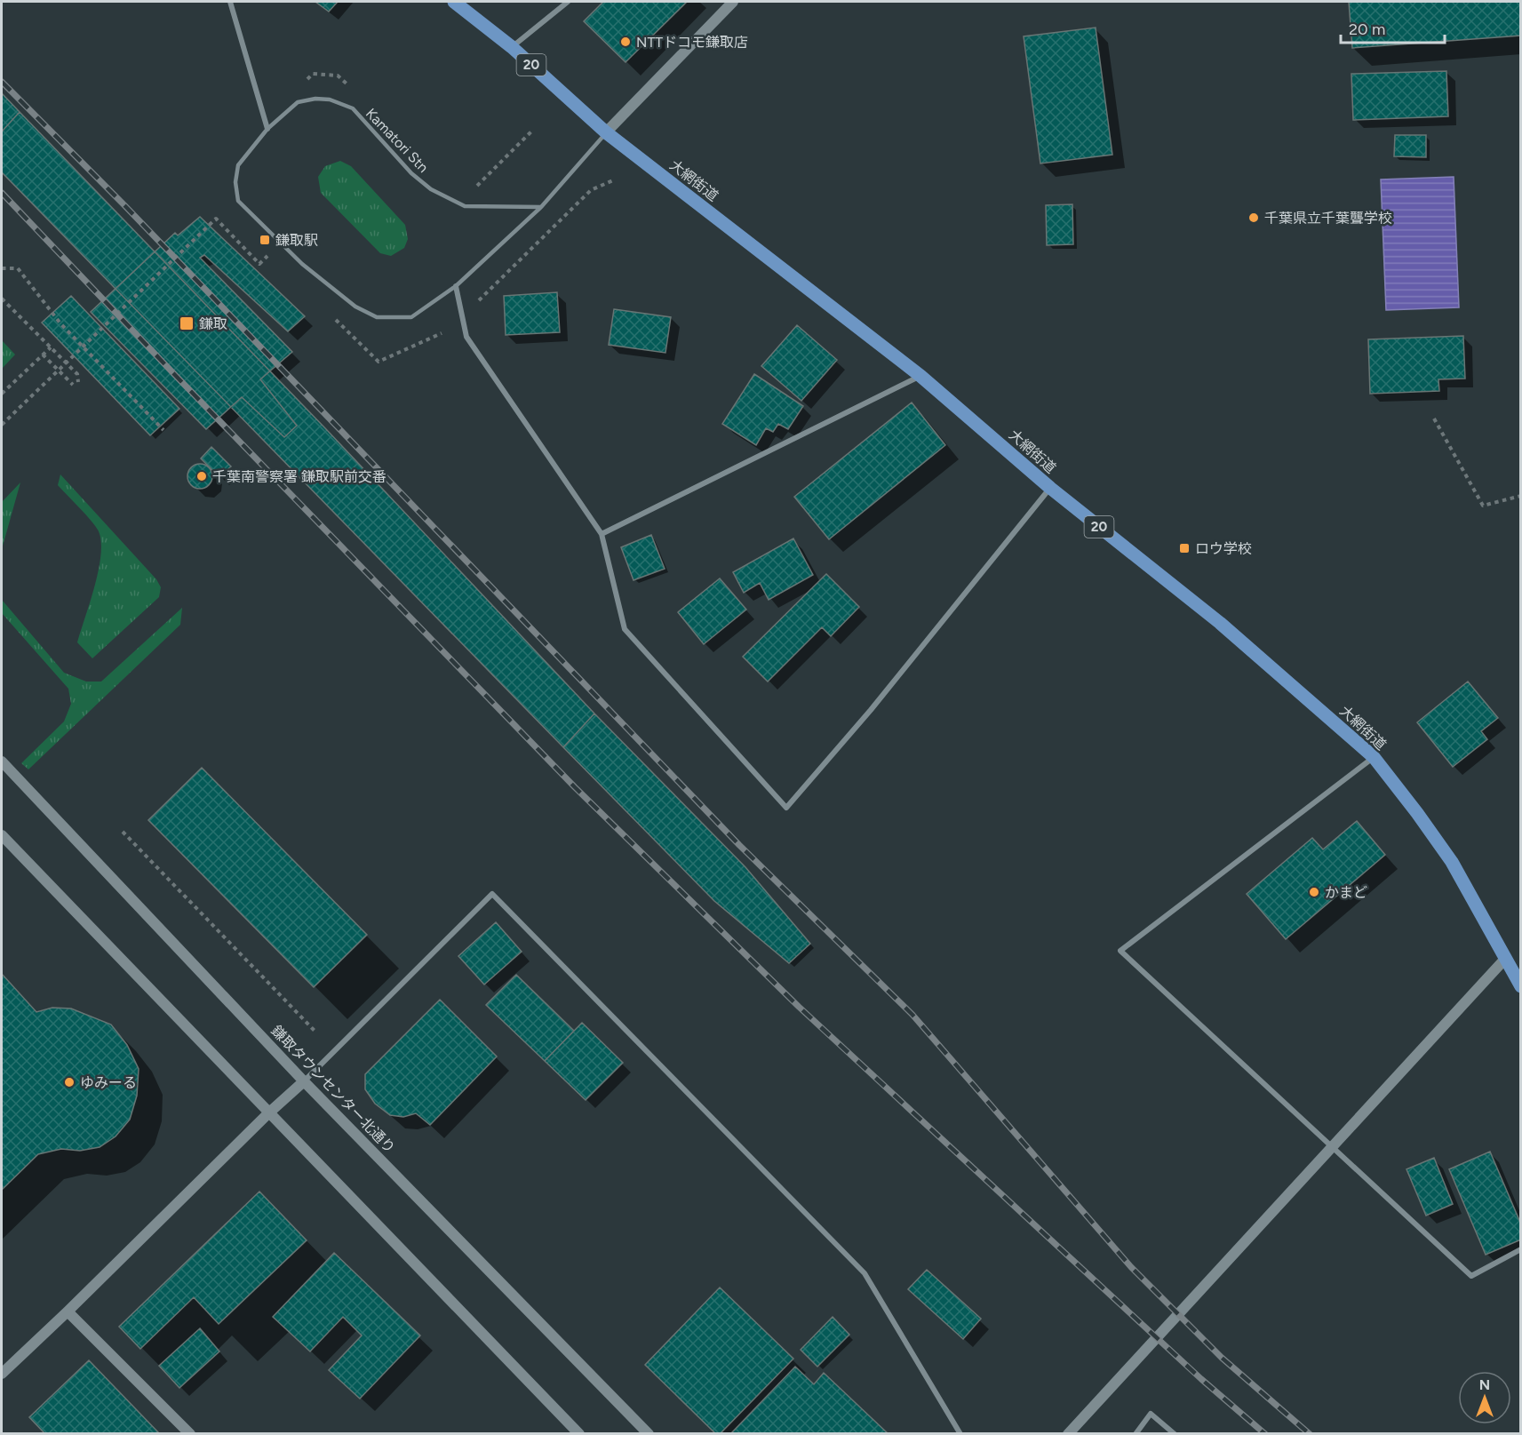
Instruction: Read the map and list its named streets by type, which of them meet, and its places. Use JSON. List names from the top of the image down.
{
  "streets": {
    "main road": ["20", "大網街道"],
    "street": ["鎌取タウンセンター北通り"],
    "lane": ["Kamatori Stn"]
  },
  "crossings": [
    ["Kamatori Stn", "大網街道"]
  ],
  "places": {
    "other": [
      "NTTドコモ鎌取店",
      "千葉県立千葉聾学校",
      "千葉南警察署 鎌取駅前交番",
      "かまど",
      "ゆみーる"
    ],
    "transit": ["鎌取駅", "鎌取", "ロウ学校"]
  },
  "scale_bar": "20 m",
  "north": "top"
}
